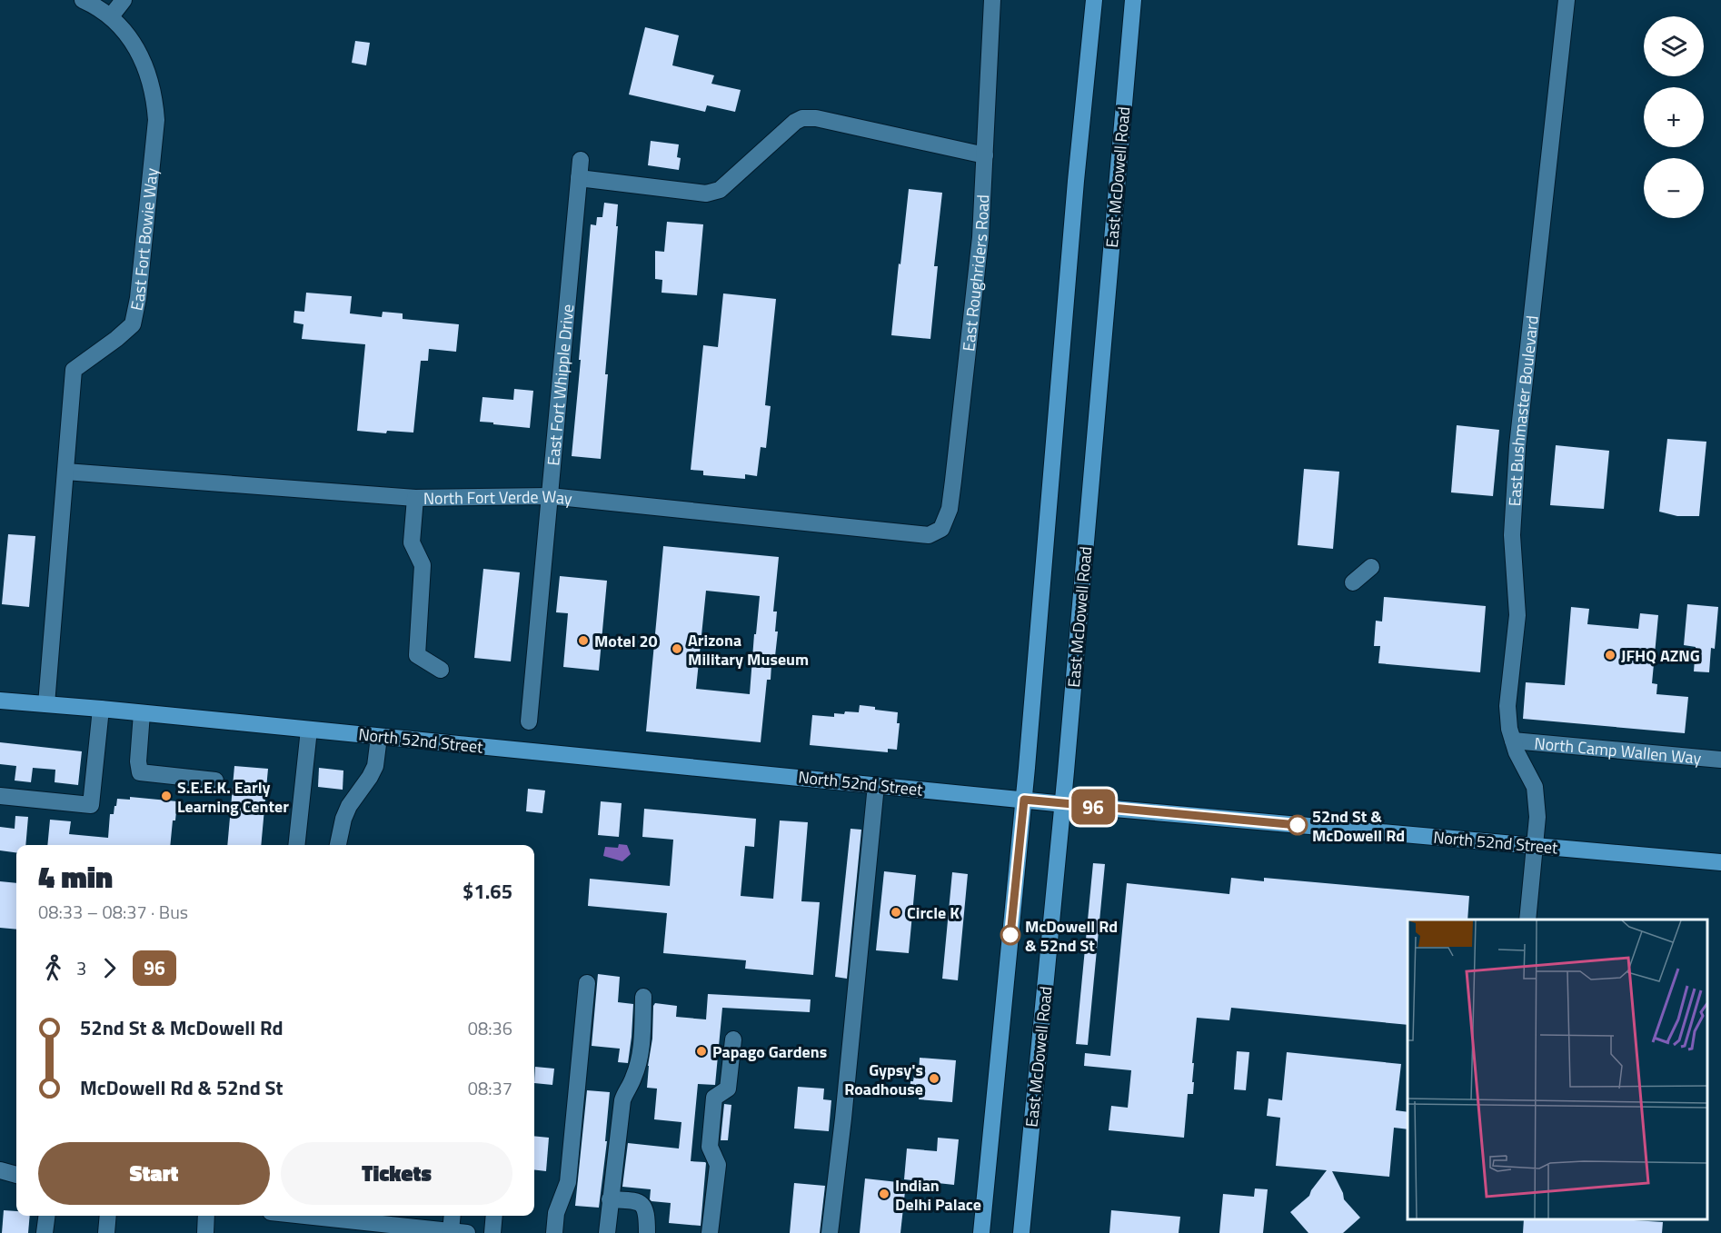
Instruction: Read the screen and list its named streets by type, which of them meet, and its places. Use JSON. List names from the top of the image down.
{
  "streets": {
    "main road": ["East McDowell Road", "North 52nd Street"],
    "street": [
      "East Fort Bowie Way",
      "East Roughriders Road",
      "East Fort Whipple Drive",
      "East Bushmaster Boulevard",
      "North Fort Verde Way",
      "North Camp Wallen Way"
    ]
  },
  "crossings": [
    ["East McDowell Road", "North 52nd Street"],
    ["East Fort Bowie Way", "North Fort Verde Way"],
    ["East Fort Bowie Way", "North 52nd Street"],
    ["East Roughriders Road", "North Fort Verde Way"],
    ["East Fort Whipple Drive", "North Fort Verde Way"],
    ["East Bushmaster Boulevard", "North 52nd Street"],
    ["East Bushmaster Boulevard", "North Camp Wallen Way"]
  ],
  "places": [
    "Motel 20",
    "Arizona Military Museum",
    "JFHQ AZNG",
    "S.E.E.K. Early Learning Center",
    "52nd St & McDowell Rd",
    "Circle K",
    "McDowell Rd & 52nd St",
    "Papago Gardens",
    "Gypsy's Roadhouse",
    "Indian Delhi Palace"
  ],
  "lines": ["bus line 96"],
  "page": {
    "on_map": "96",
    "map_buttons": ["+", "−"],
    "heading": ["4 min", "08:33 – 08:37 · Bus", "$1.65"],
    "legs": ["3", "96"],
    "list": [
      {
        "name": "52nd St & McDowell Rd",
        "value": "08:36"
      },
      {
        "name": "McDowell Rd & 52nd St",
        "value": "08:37"
      }
    ],
    "buttons": ["Start", "Tickets"]
  }
}
